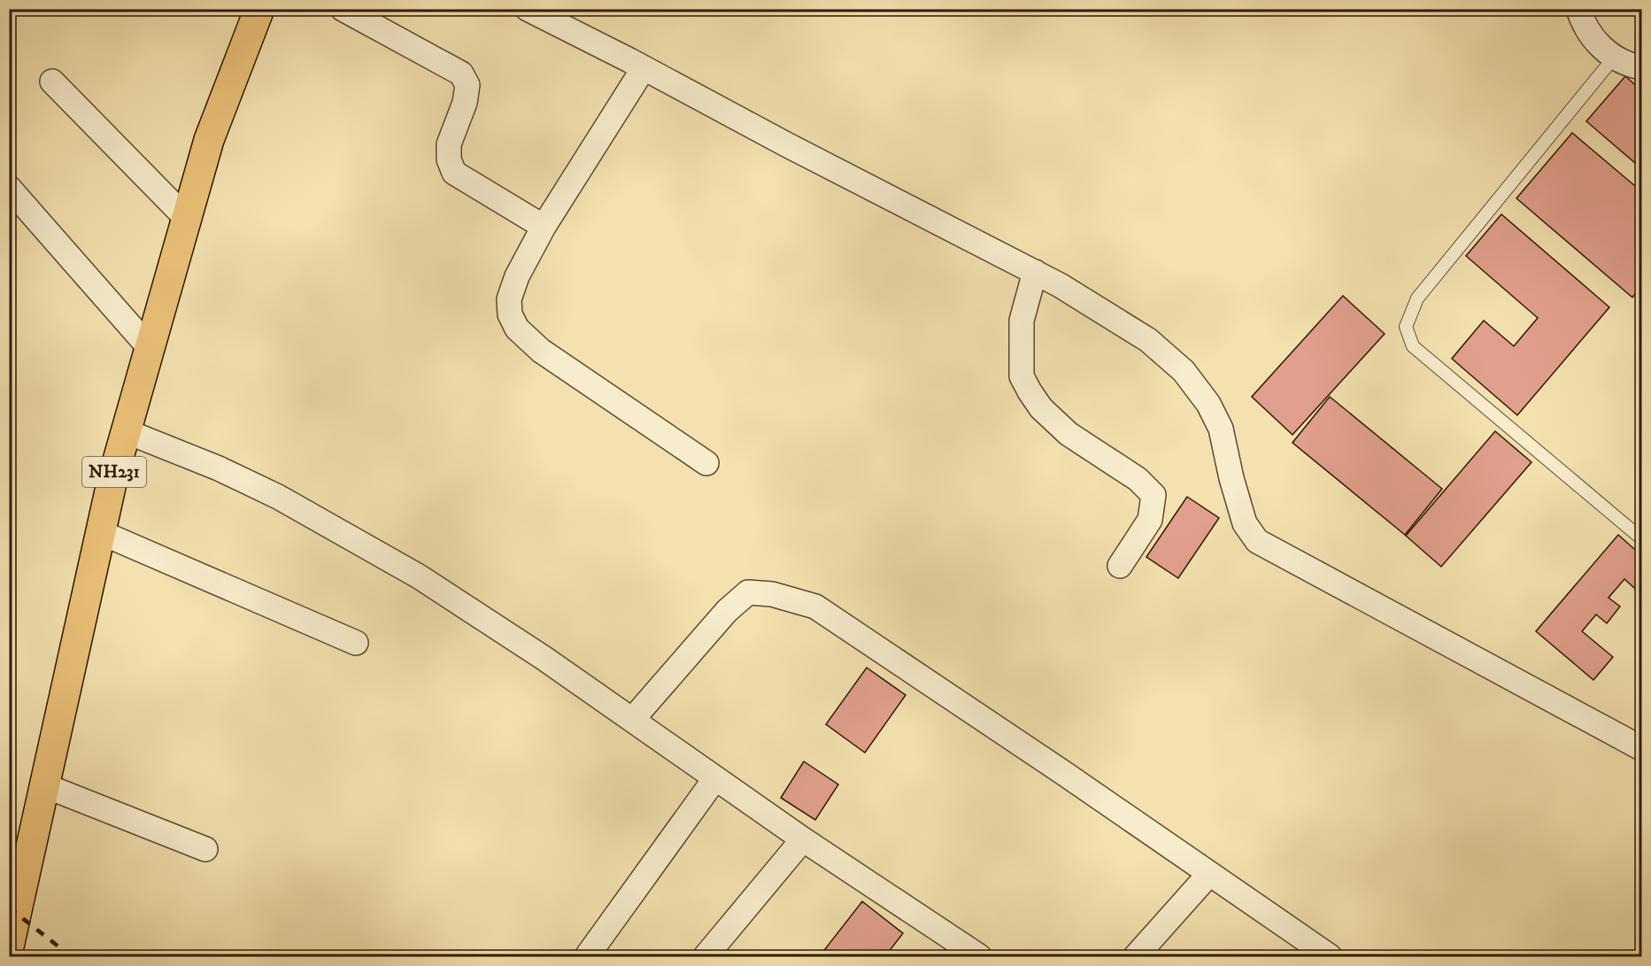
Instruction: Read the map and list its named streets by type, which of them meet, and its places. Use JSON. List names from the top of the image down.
{
  "streets": {
    "highway": ["NH231"]
  }
}
